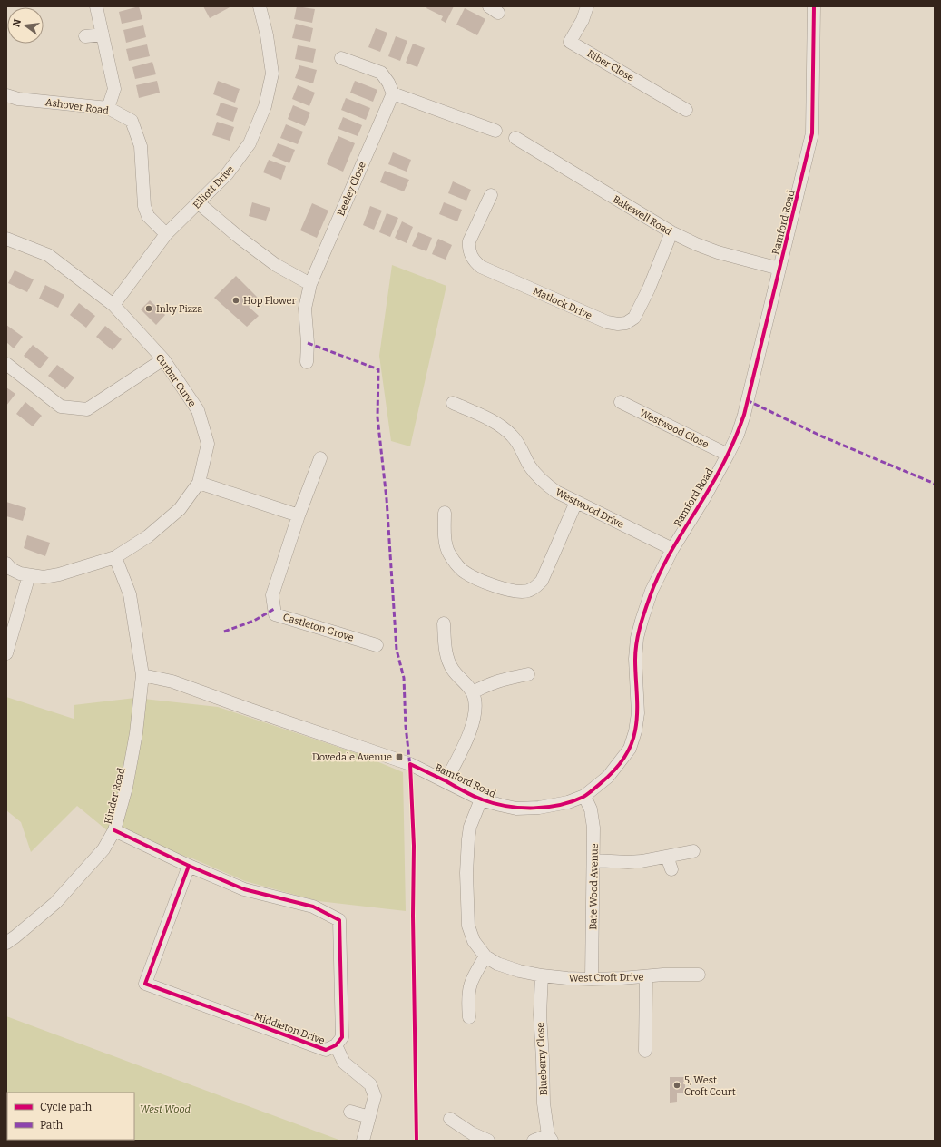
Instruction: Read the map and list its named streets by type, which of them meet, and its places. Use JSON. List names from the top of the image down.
{
  "streets": {
    "street": [
      "Riber Close",
      "Ashover Road",
      "Elliott Drive",
      "Beeley Close",
      "Bakewell Road",
      "Bamford Road",
      "Matlock Drive",
      "Curbar Curve",
      "Westwood Close",
      "Westwood Drive",
      "Castleton Grove",
      "Kinder Road",
      "Bate Wood Avenue",
      "West Croft Drive",
      "Middleton Drive",
      "Blueberry Close"
    ]
  },
  "crossings": [
    ["Ashover Road", "Elliott Drive"],
    ["Elliott Drive", "Curbar Curve"],
    ["Bakewell Road", "Bamford Road"],
    ["Bakewell Road", "Matlock Drive"],
    ["Bamford Road", "Westwood Close"],
    ["Bamford Road", "Westwood Drive"],
    ["Bamford Road", "Kinder Road"],
    ["Bamford Road", "Bate Wood Avenue"],
    ["Bamford Road", "West Croft Drive"],
    ["Curbar Curve", "Kinder Road"],
    ["Kinder Road", "Middleton Drive"],
    ["Bate Wood Avenue", "West Croft Drive"],
    ["West Croft Drive", "Blueberry Close"]
  ],
  "parks": ["West Wood"],
  "places": {
    "other": ["Hop Flower", "Inky Pizza", "5, West Croft Court"],
    "transit": ["Dovedale Avenue"]
  },
  "legend": ["Cycle path", "Path"],
  "north": "left"
}
